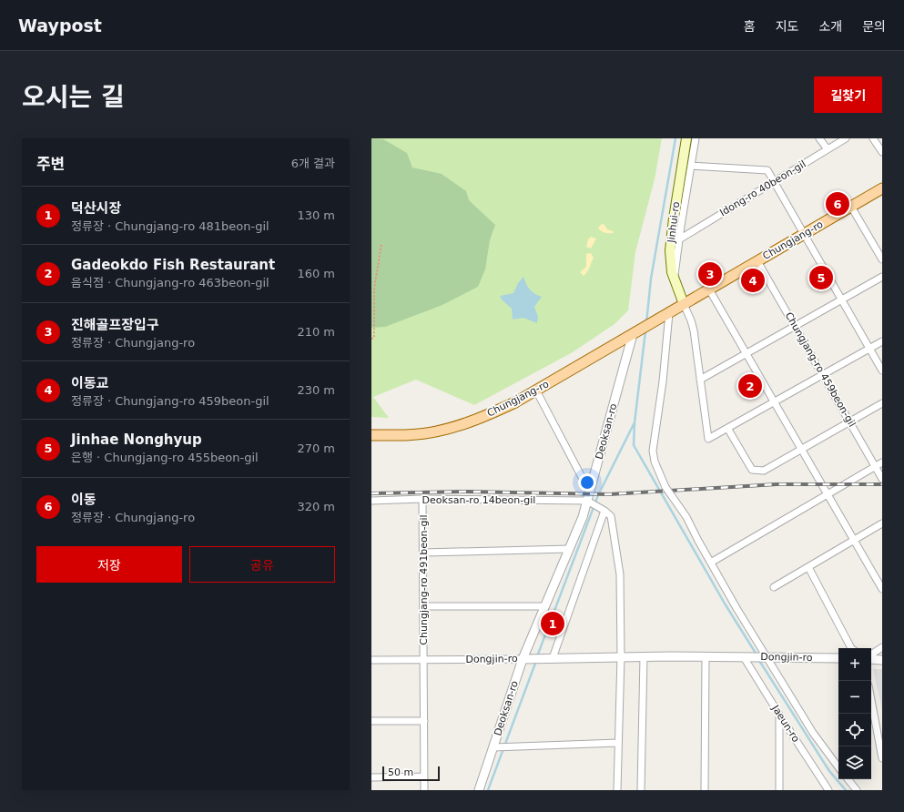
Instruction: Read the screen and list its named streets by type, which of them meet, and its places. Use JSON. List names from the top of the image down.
{
  "streets": {
    "main road": ["Jinhui-ro", "Chungjang-ro"],
    "street": [
      "Idong-ro 40beon-gil",
      "Chungjang-ro 459beon-gil",
      "Deoksan-ro",
      "Deoksan-ro 14beon-gil",
      "Chungjang-ro 491beon-gil",
      "Dongjin-ro",
      "Jaeun-ro"
    ]
  },
  "crossings": [
    ["Jinhui-ro", "Chungjang-ro"],
    ["Chungjang-ro", "Chungjang-ro 459beon-gil"],
    ["Chungjang-ro", "Deoksan-ro"],
    ["Deoksan-ro", "Deoksan-ro 14beon-gil"],
    ["Deoksan-ro", "Dongjin-ro"],
    ["Deoksan-ro 14beon-gil", "Chungjang-ro 491beon-gil"],
    ["Chungjang-ro 491beon-gil", "Dongjin-ro"],
    ["Dongjin-ro", "Jaeun-ro"]
  ],
  "scale_bar": "50 m",
  "page": {
    "header": "Waypost",
    "nav": [
      "홈",
      "지도",
      "소개",
      "문의"
    ],
    "title": "오시는 길",
    "buttons": [
      "길찾기",
      ["저장", "공유"]
    ],
    "heading": ["주변", "6개 결과"],
    "list": [
      {
        "mark": "1",
        "name": "덕산시장",
        "note": "정류장 · Chungjang-ro 481beon-gil",
        "value": "130 m"
      },
      {
        "mark": "2",
        "name": "Gadeokdo Fish Restaurant",
        "note": "음식점 · Chungjang-ro 463beon-gil",
        "value": "160 m"
      },
      {
        "mark": "3",
        "name": "진해골프장입구",
        "note": "정류장 · Chungjang-ro",
        "value": "210 m"
      },
      {
        "mark": "4",
        "name": "이동교",
        "note": "정류장 · Chungjang-ro 459beon-gil",
        "value": "230 m"
      },
      {
        "mark": "5",
        "name": "Jinhae Nonghyup",
        "note": "은행 · Chungjang-ro 455beon-gil",
        "value": "270 m"
      },
      {
        "mark": "6",
        "name": "이동",
        "note": "정류장 · Chungjang-ro",
        "value": "320 m"
      }
    ],
    "pins": [
      "6",
      "3",
      "5",
      "4",
      "2",
      "1"
    ],
    "map_buttons": ["+", "−"],
    "scale": "50 m"
  }
}
